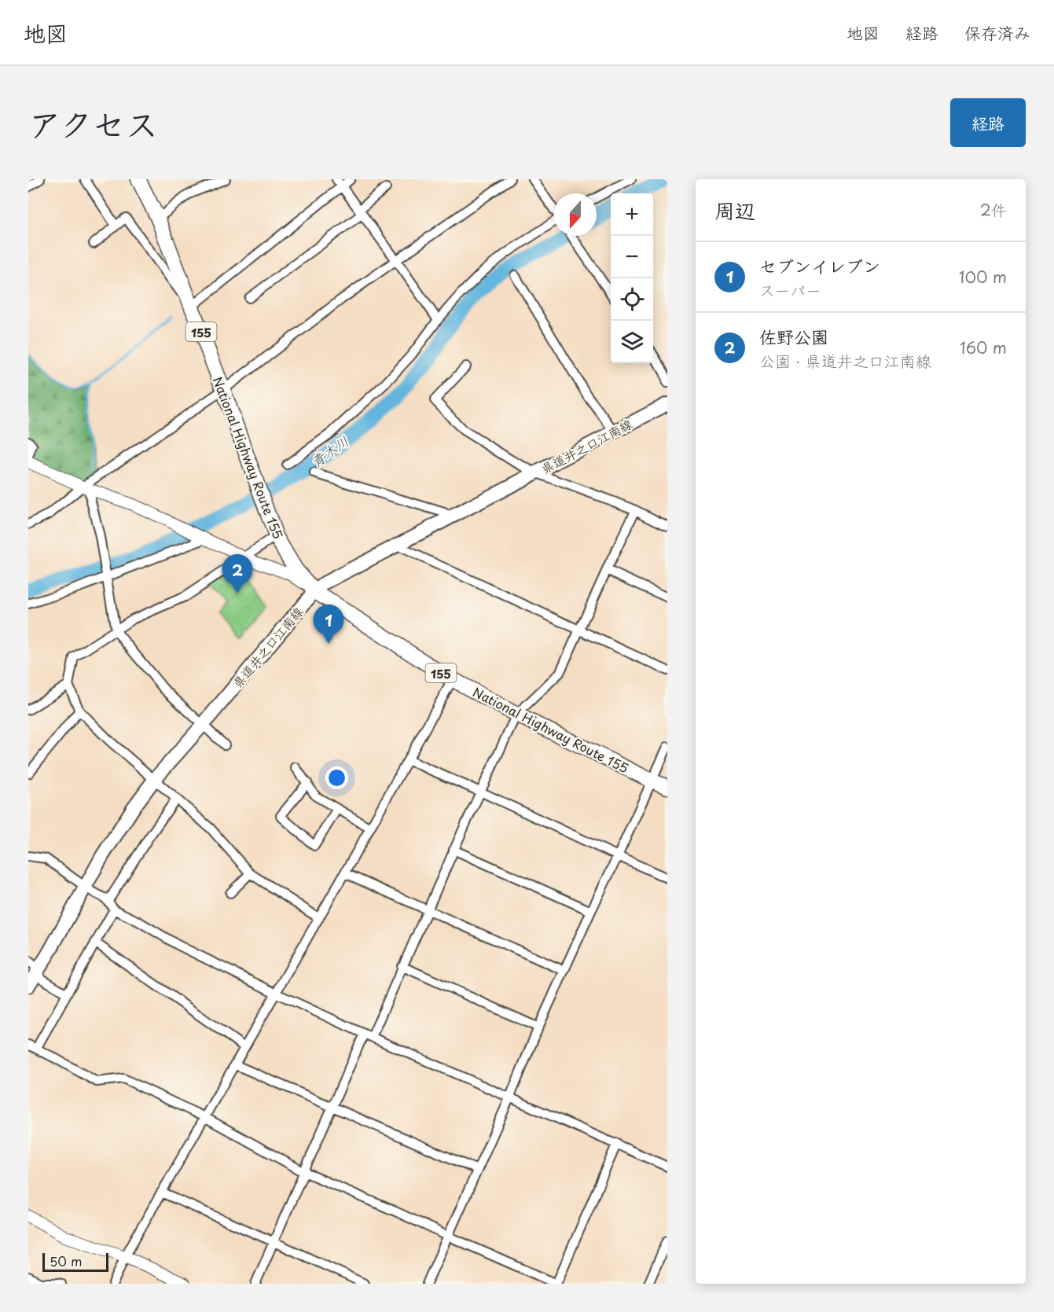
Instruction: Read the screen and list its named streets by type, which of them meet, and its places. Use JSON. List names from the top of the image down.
{
  "streets": {
    "highway": ["155", "National Highway Route 155"],
    "main road": ["県道井之口江南線"]
  },
  "crossings": [
    ["県道井之口江南線", "National Highway Route 155"]
  ],
  "water": ["青木川"],
  "scale_bar": "50 m",
  "north": "bottom",
  "page": {
    "header": "地図",
    "nav": ["地図", "経路", "保存済み"],
    "title": "アクセス",
    "buttons": "経路",
    "heading": ["周辺", "2件"],
    "map_buttons": ["+", "−"],
    "list": [
      {
        "mark": "1",
        "name": "セブンイレブン",
        "note": "スーパー",
        "value": "100 m"
      },
      {
        "mark": "2",
        "name": "佐野公園",
        "note": "公園 · 県道井之口江南線",
        "value": "160 m"
      }
    ],
    "pins": ["2", "1"],
    "scale": "50 m"
  }
}
